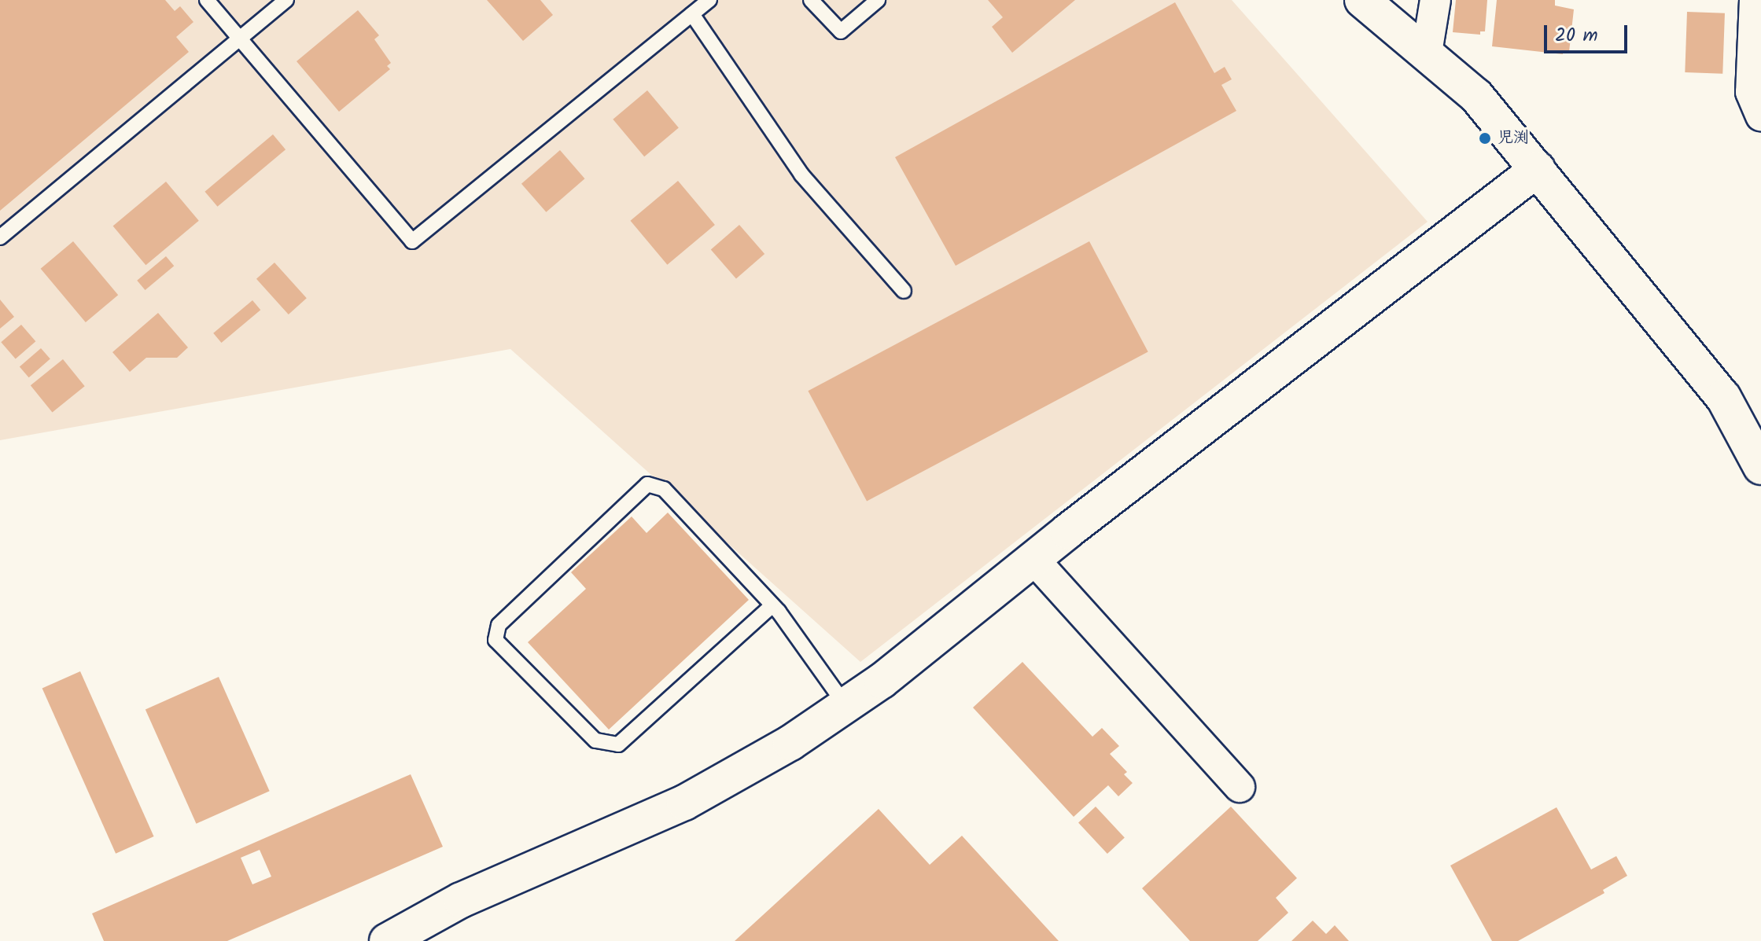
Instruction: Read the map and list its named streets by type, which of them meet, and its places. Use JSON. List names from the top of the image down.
{
  "places": ["児渕"],
  "scale_bar": "20 m"
}
